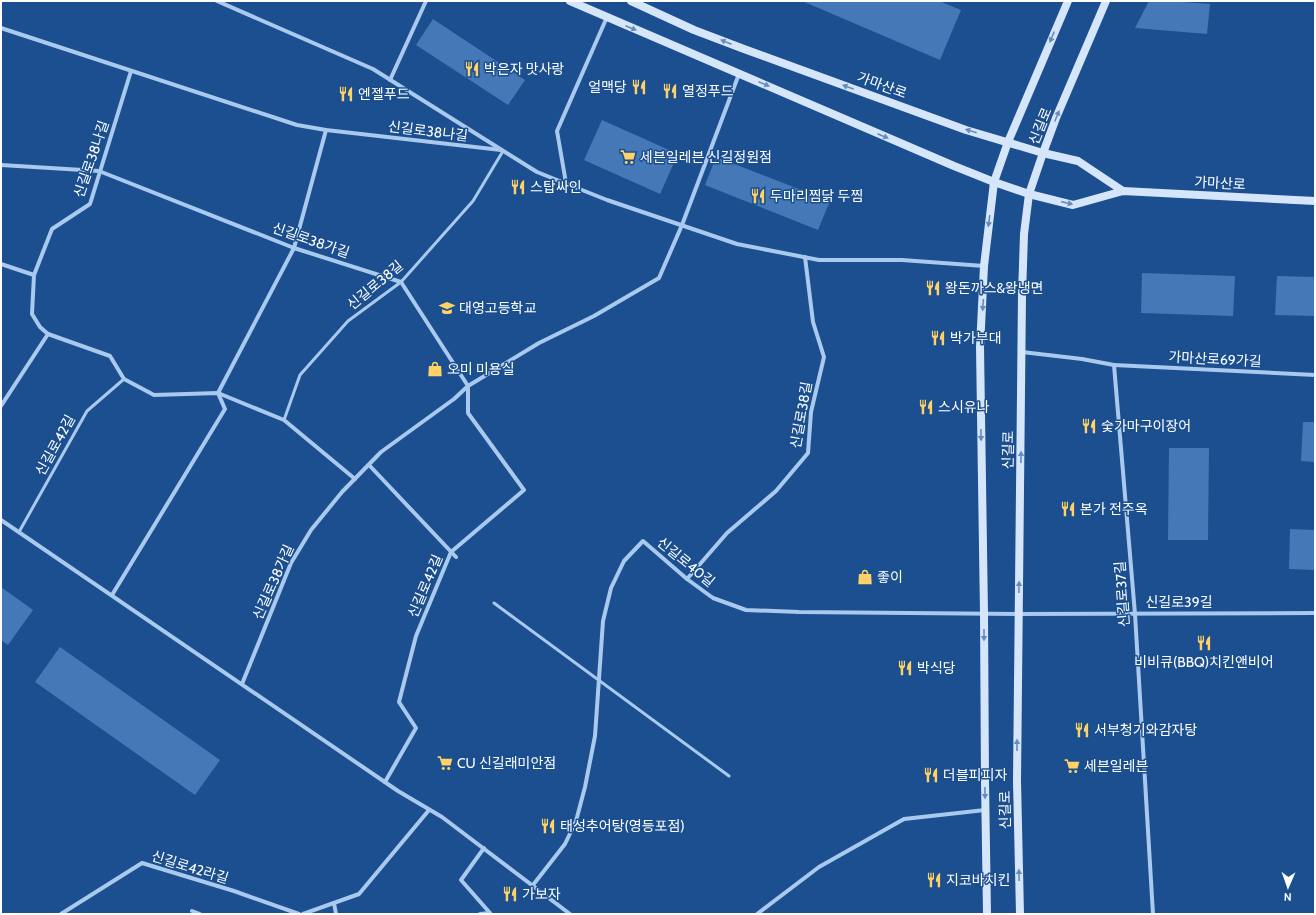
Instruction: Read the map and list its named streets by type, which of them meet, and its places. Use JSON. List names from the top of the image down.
{
  "streets": {
    "main road": ["가마산로", "신길로"],
    "street": [
      "신길로38나길",
      "신길로38가길",
      "신길로38길",
      "가마산로69가길",
      "신길로42길",
      "신길로40길",
      "신길로37길",
      "신길로39길",
      "신길로42라길"
    ]
  },
  "crossings": [
    ["가마산로", "신길로"],
    ["신길로", "신길로40길"],
    ["신길로", "신길로39길"],
    ["신길로38나길", "신길로38가길"],
    ["신길로38나길", "신길로38길"],
    ["신길로38가길", "신길로38길"],
    ["신길로38가길", "신길로42길"],
    ["신길로38길", "신길로40길"],
    ["가마산로69가길", "신길로37길"],
    ["신길로40길", "신길로39길"],
    ["신길로37길", "신길로39길"]
  ],
  "places": {
    "restaurant": [
      "박은자 맛사랑",
      "얼맥당",
      "열정푸드",
      "엔젤푸드",
      "스탑싸인",
      "두마리찜닭 두찜",
      "왕돈까스&왕냉면",
      "박가부대",
      "스시유나",
      "숯가마구이장어",
      "본가 전주옥",
      "비비큐(BBQ)치킨앤비어",
      "박식당",
      "서부청기와감자탕",
      "더블피피자",
      "태성추어탕(영등포점)",
      "지코바치킨",
      "가보자"
    ],
    "supermarket": ["세븐일레븐 신길정원점", "CU 신길래미안점", "세븐일레븐"],
    "school or university": ["대영고등학교"],
    "shop": ["오미 미용실", "좋이"]
  },
  "north": "bottom"
}
